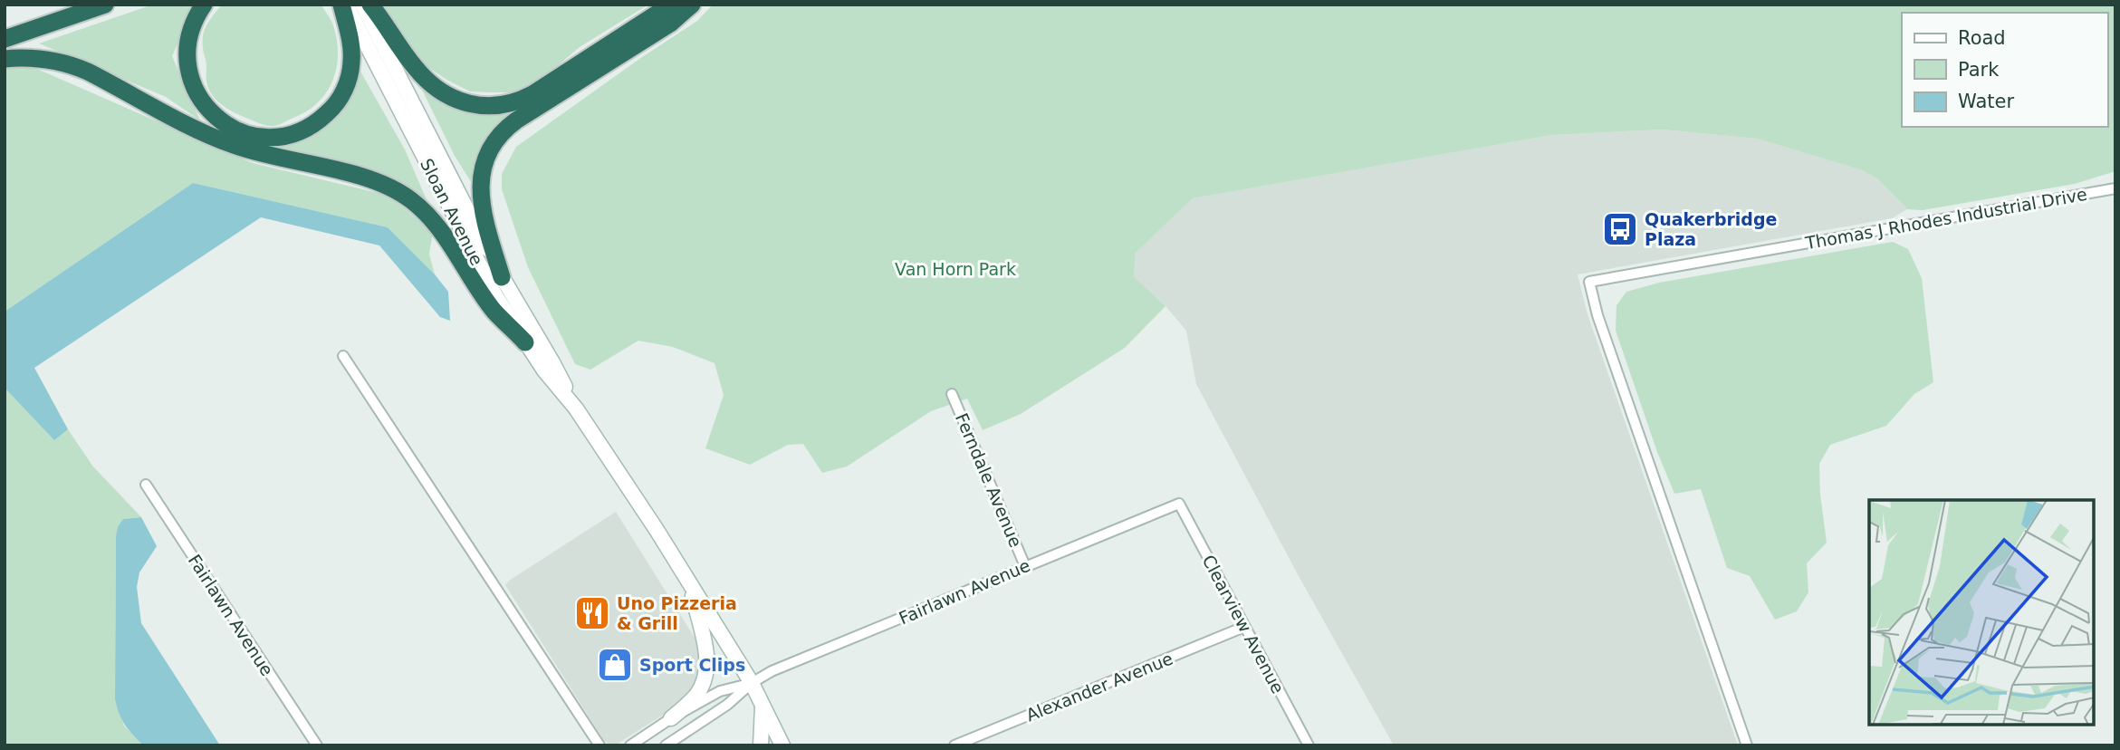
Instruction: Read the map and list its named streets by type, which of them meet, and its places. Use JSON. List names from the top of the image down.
{
  "streets": {
    "main road": ["Sloan Avenue"],
    "street": [
      "Thomas J Rhodes Industrial Drive",
      "Ferndale Avenue",
      "Fairlawn Avenue",
      "Clearview Avenue",
      "Alexander Avenue"
    ]
  },
  "crossings": [
    ["Sloan Avenue", "Fairlawn Avenue"],
    ["Ferndale Avenue", "Fairlawn Avenue"],
    ["Fairlawn Avenue", "Clearview Avenue"],
    ["Clearview Avenue", "Alexander Avenue"]
  ],
  "parks": ["Van Horn Park"],
  "places": {
    "bus stop": ["Quakerbridge Plaza"],
    "restaurant": ["Uno Pizzeria & Grill"],
    "shop": ["Sport Clips"]
  },
  "legend": ["Road", "Park", "Water"]
}
